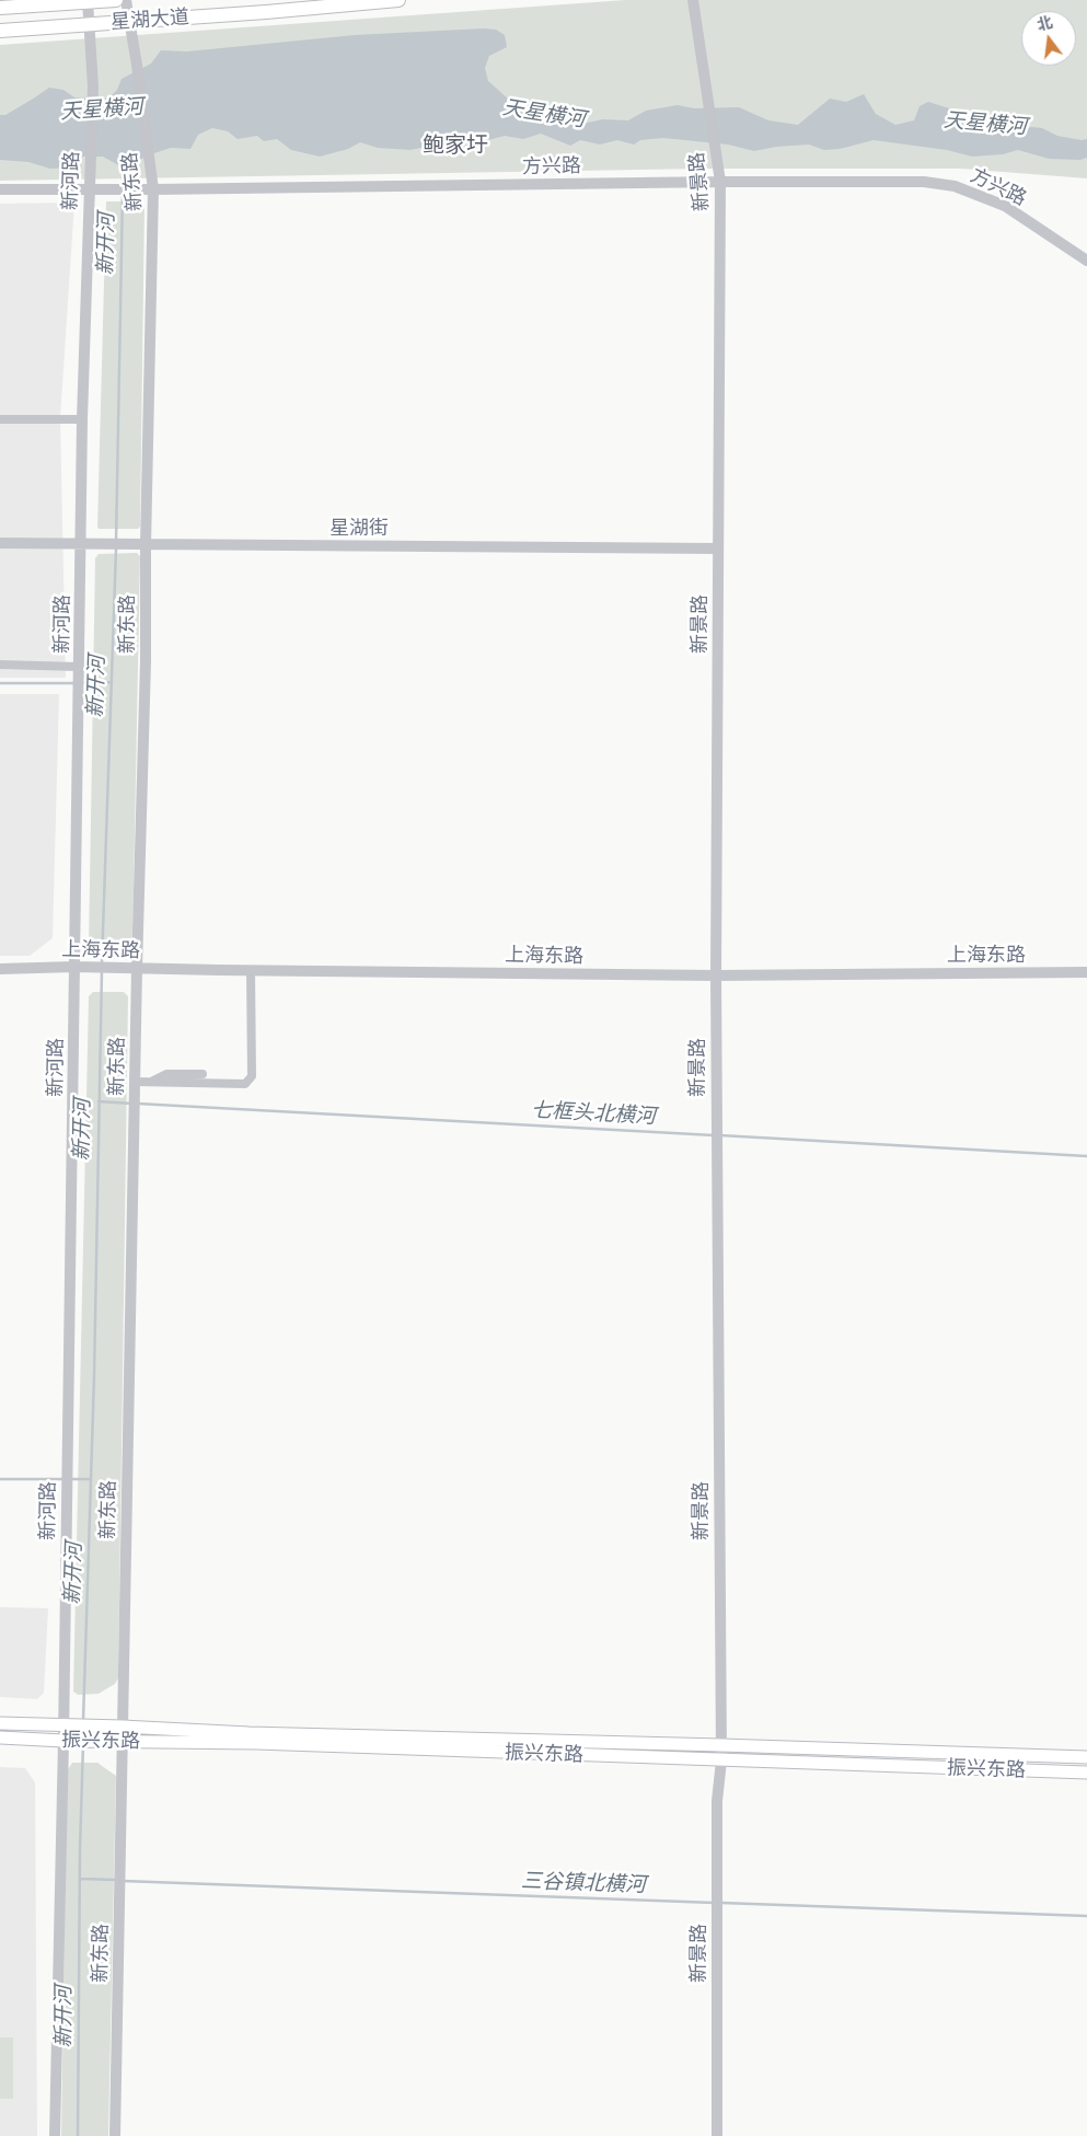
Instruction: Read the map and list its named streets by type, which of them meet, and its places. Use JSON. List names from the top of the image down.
{
  "streets": {
    "main road": ["星湖大道", "振兴东路"],
    "street": [
      "方兴路",
      "新河路",
      "新东路",
      "新景路",
      "星湖街",
      "上海东路"
    ]
  },
  "crossings": [
    ["星湖大道", "新河路"],
    ["星湖大道", "新东路"],
    ["方兴路", "新河路"],
    ["方兴路", "新东路"],
    ["方兴路", "新景路"],
    ["新河路", "星湖街"],
    ["新河路", "上海东路"],
    ["新河路", "振兴东路"],
    ["新东路", "星湖街"],
    ["新东路", "上海东路"],
    ["新东路", "振兴东路"],
    ["新景路", "星湖街"],
    ["新景路", "上海东路"],
    ["新景路", "振兴东路"]
  ],
  "districts": ["鲍家圩"],
  "water": [
    "天星横河",
    "新开河",
    "七框头北横河",
    "三谷镇北横河"
  ],
  "north": "top"
}
